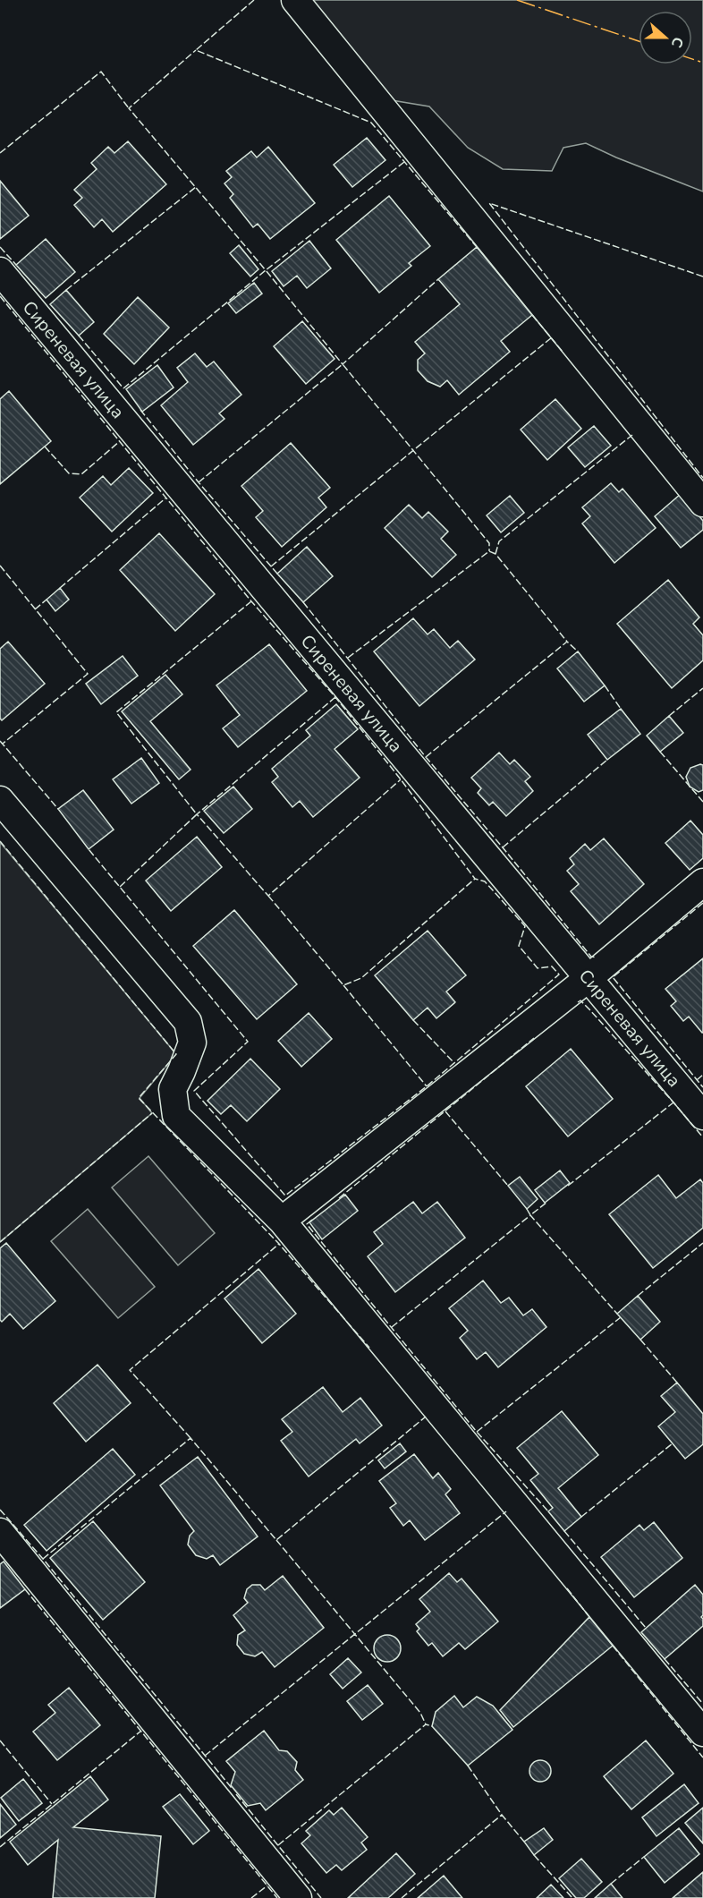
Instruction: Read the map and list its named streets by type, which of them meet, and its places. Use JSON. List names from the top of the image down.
{
  "streets": {
    "street": ["Сиреневая улица"]
  },
  "north": "right"
}
